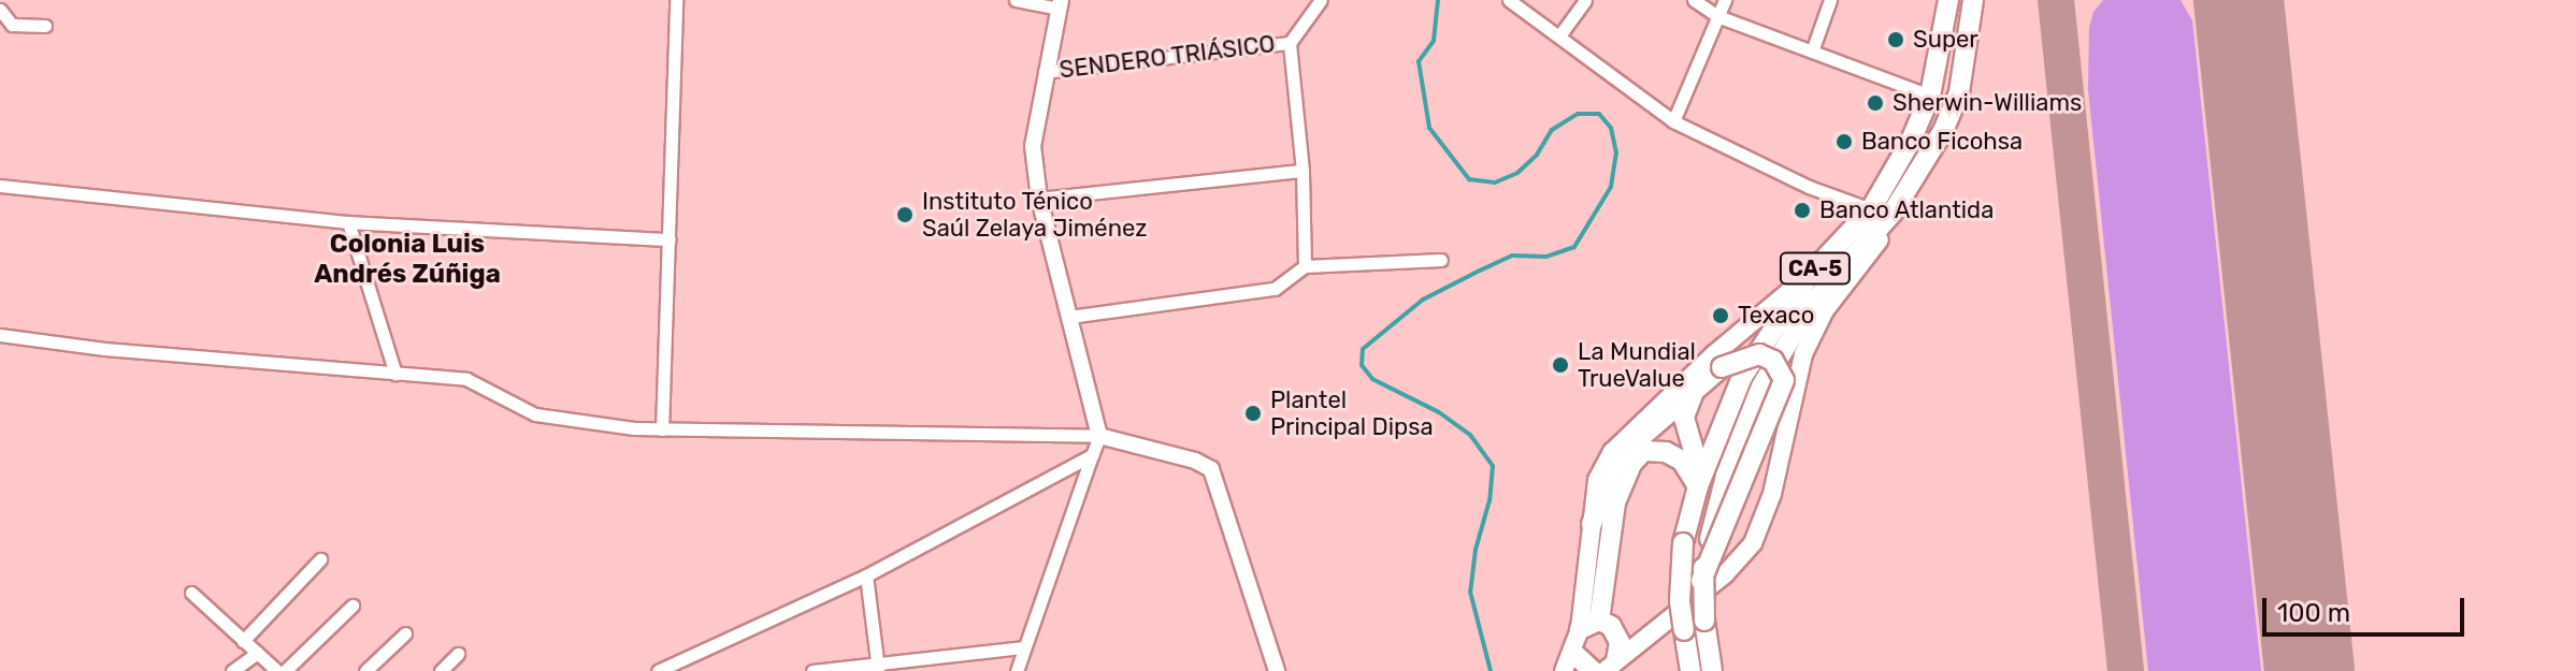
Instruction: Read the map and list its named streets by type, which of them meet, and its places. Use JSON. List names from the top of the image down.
{
  "streets": {
    "main road": ["CA-5"],
    "street": ["SENDERO TRIÁSICO"]
  },
  "districts": ["Colonia Luis Andrés Zúñiga"],
  "places": [
    "Super",
    "Sherwin-Williams",
    "Banco Ficohsa",
    "Banco Atlantida",
    "Instituto Ténico Saúl Zelaya Jiménez",
    "Texaco",
    "La Mundial TrueValue",
    "Plantel Principal Dipsa"
  ],
  "scale_bar": "100 m"
}
